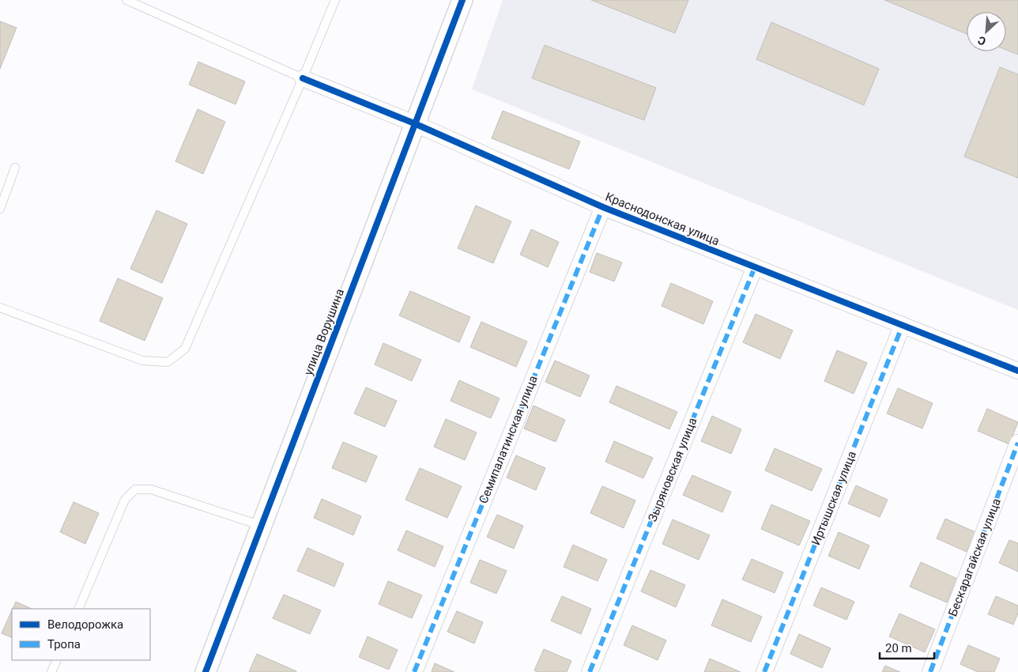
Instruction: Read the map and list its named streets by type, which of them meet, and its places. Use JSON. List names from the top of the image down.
{
  "streets": {
    "street": [
      "Краснодонская улица",
      "улица Ворушина",
      "Семипалатинская улица",
      "Зыряновская улица",
      "Иртышская улица",
      "Бескарагайская улица"
    ]
  },
  "crossings": [
    ["Краснодонская улица", "улица Ворушина"],
    ["Краснодонская улица", "Семипалатинская улица"],
    ["Краснодонская улица", "Зыряновская улица"],
    ["Краснодонская улица", "Иртышская улица"]
  ],
  "legend": ["Велодорожка", "Тропа"],
  "scale_bar": "20 m",
  "north": "bottom left"
}
